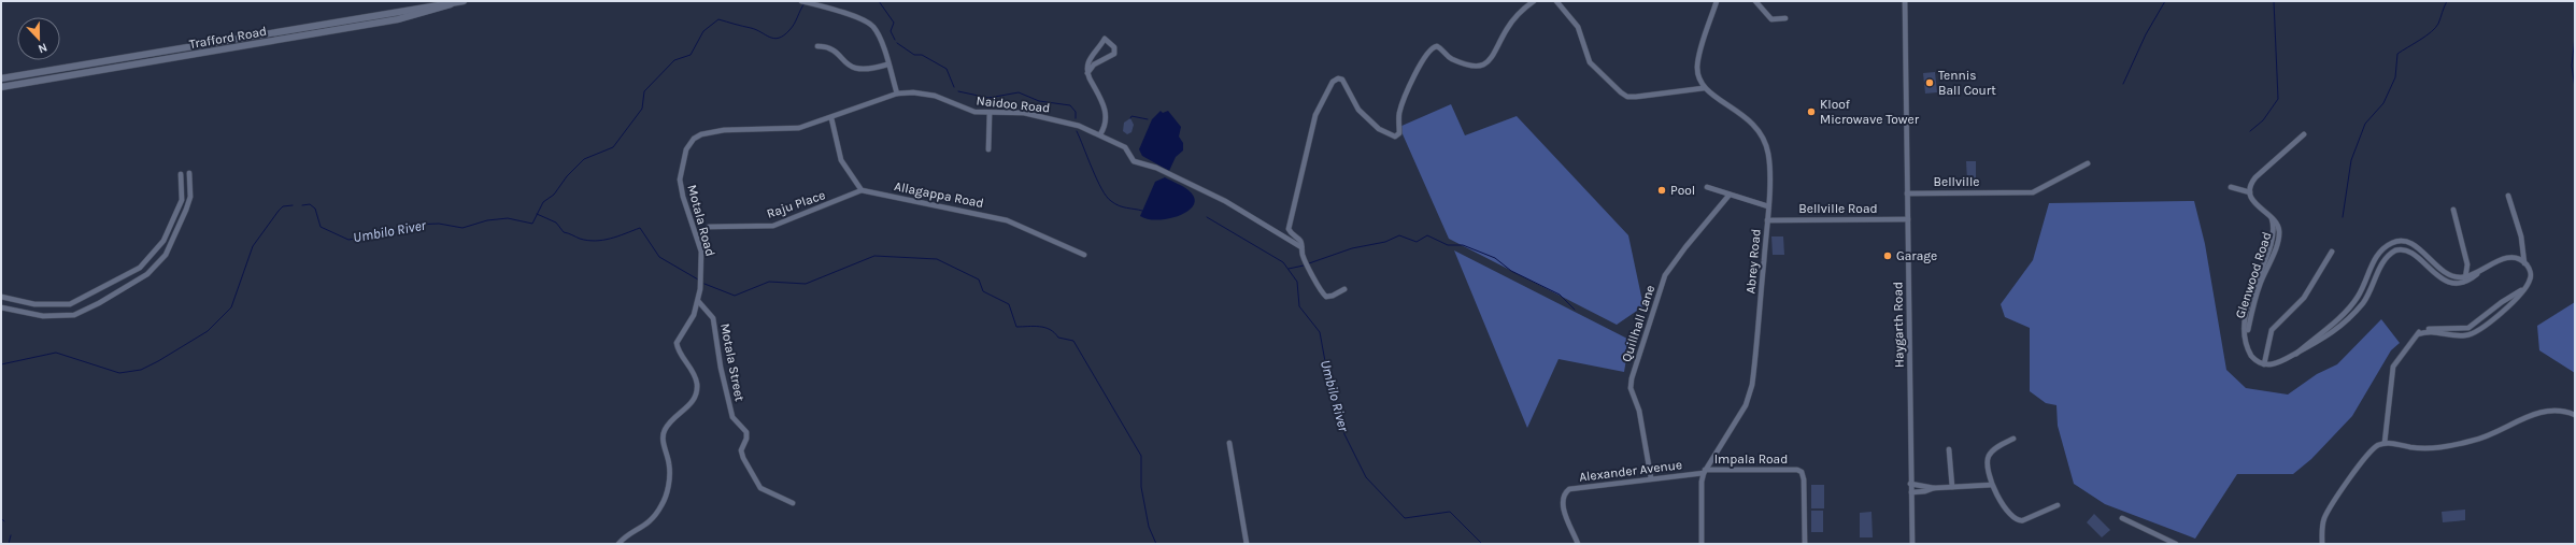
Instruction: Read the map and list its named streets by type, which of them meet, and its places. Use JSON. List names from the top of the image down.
{
  "streets": {
    "street": [
      "Trafford Road",
      "Naidoo Road",
      "Bellville",
      "Allagappa Road",
      "Raju Place",
      "Bellville Road",
      "Motala Road",
      "Abrey Road",
      "Glenwood Road",
      "Quillhall Lane",
      "Haygarth Road",
      "Motala Street",
      "Impala Road",
      "Alexander Avenue"
    ]
  },
  "crossings": [
    ["Naidoo Road", "Motala Road"],
    ["Bellville", "Haygarth Road"],
    ["Allagappa Road", "Raju Place"],
    ["Bellville Road", "Abrey Road"],
    ["Bellville Road", "Haygarth Road"],
    ["Motala Road", "Motala Street"],
    ["Abrey Road", "Impala Road"],
    ["Abrey Road", "Alexander Avenue"],
    ["Quillhall Lane", "Alexander Avenue"],
    ["Impala Road", "Alexander Avenue"]
  ],
  "water": ["Umbilo River"],
  "places": [
    "Tennis Ball Court",
    "Kloof Microwave Tower",
    "Pool",
    "Garage"
  ],
  "north": "bottom"
}
